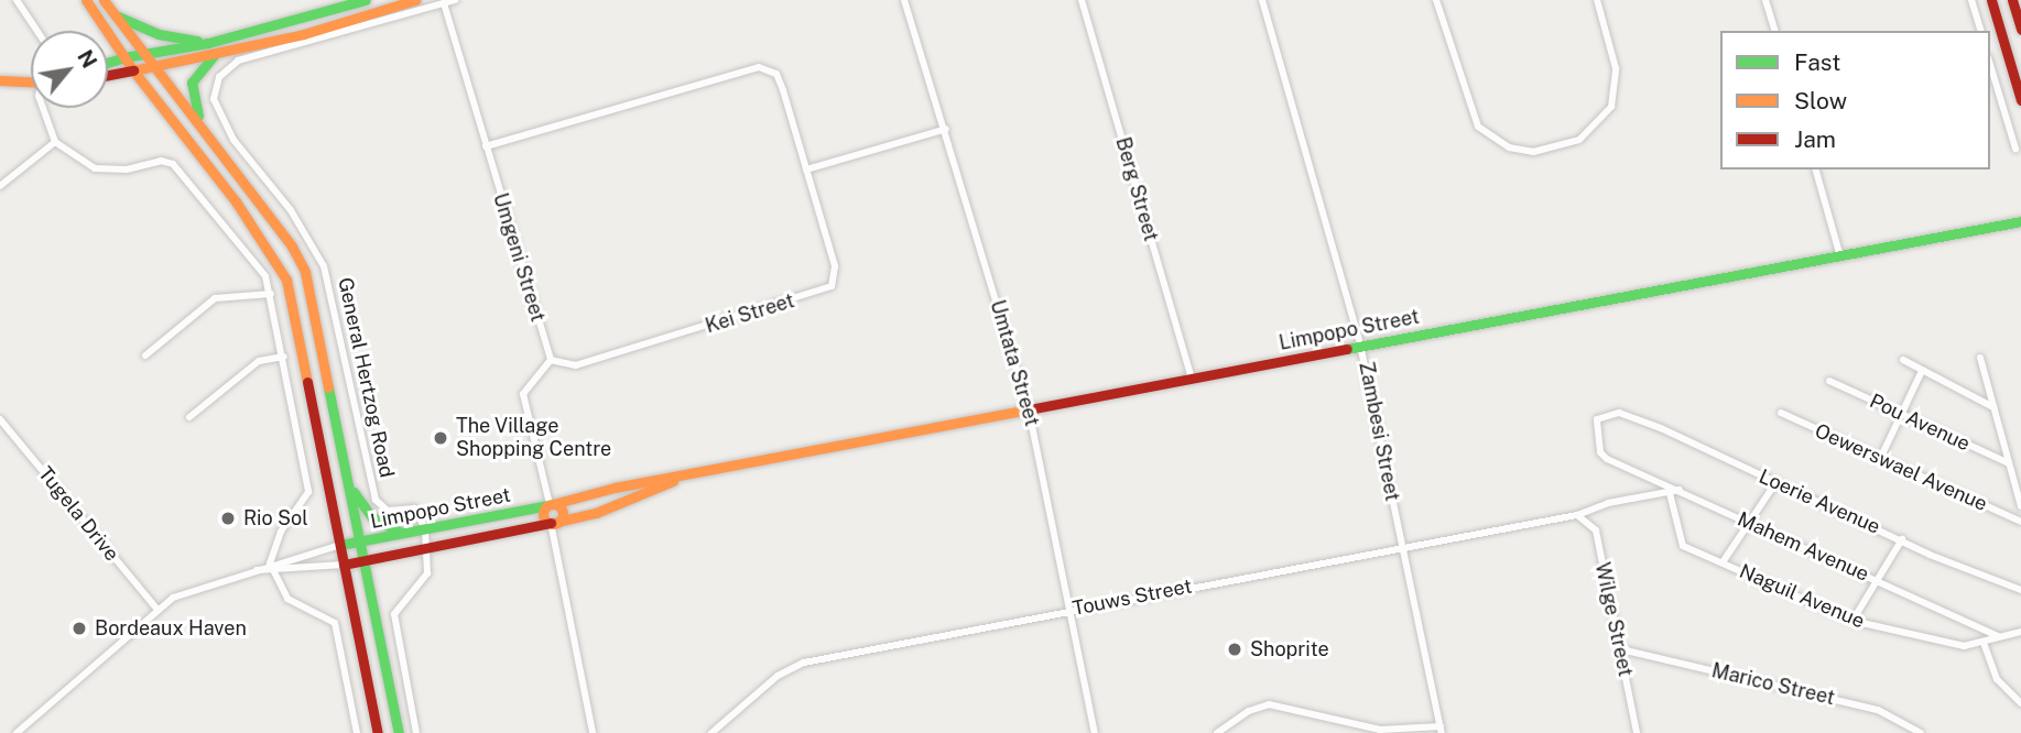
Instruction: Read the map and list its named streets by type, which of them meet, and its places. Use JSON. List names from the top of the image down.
{
  "streets": {
    "main road": ["Limpopo Street", "General Hertzog Road"],
    "street": [
      "Berg Street",
      "Umgeni Street",
      "Kei Street",
      "Umtata Street",
      "Pou Avenue",
      "Zambesi Street",
      "Oewerswael Avenue",
      "Loerie Avenue",
      "Tugela Drive",
      "Mahem Avenue",
      "Naguil Avenue",
      "Touws Street",
      "Wilge Street",
      "Marico Street"
    ]
  },
  "crossings": [
    ["Berg Street", "Limpopo Street"],
    ["Umgeni Street", "Kei Street"],
    ["Umgeni Street", "General Hertzog Road"],
    ["Limpopo Street", "Umtata Street"],
    ["Limpopo Street", "General Hertzog Road"],
    ["Limpopo Street", "Zambesi Street"],
    ["Umtata Street", "Touws Street"],
    ["Zambesi Street", "Touws Street"],
    ["Loerie Avenue", "Mahem Avenue"],
    ["Mahem Avenue", "Naguil Avenue"],
    ["Mahem Avenue", "Touws Street"],
    ["Naguil Avenue", "Touws Street"],
    ["Touws Street", "Wilge Street"],
    ["Wilge Street", "Marico Street"]
  ],
  "places": [
    "The Village Shopping Centre",
    "Rio Sol",
    "Bordeaux Haven",
    "Shoprite"
  ],
  "legend": ["Fast", "Slow", "Jam"],
  "north": "top right"
}
